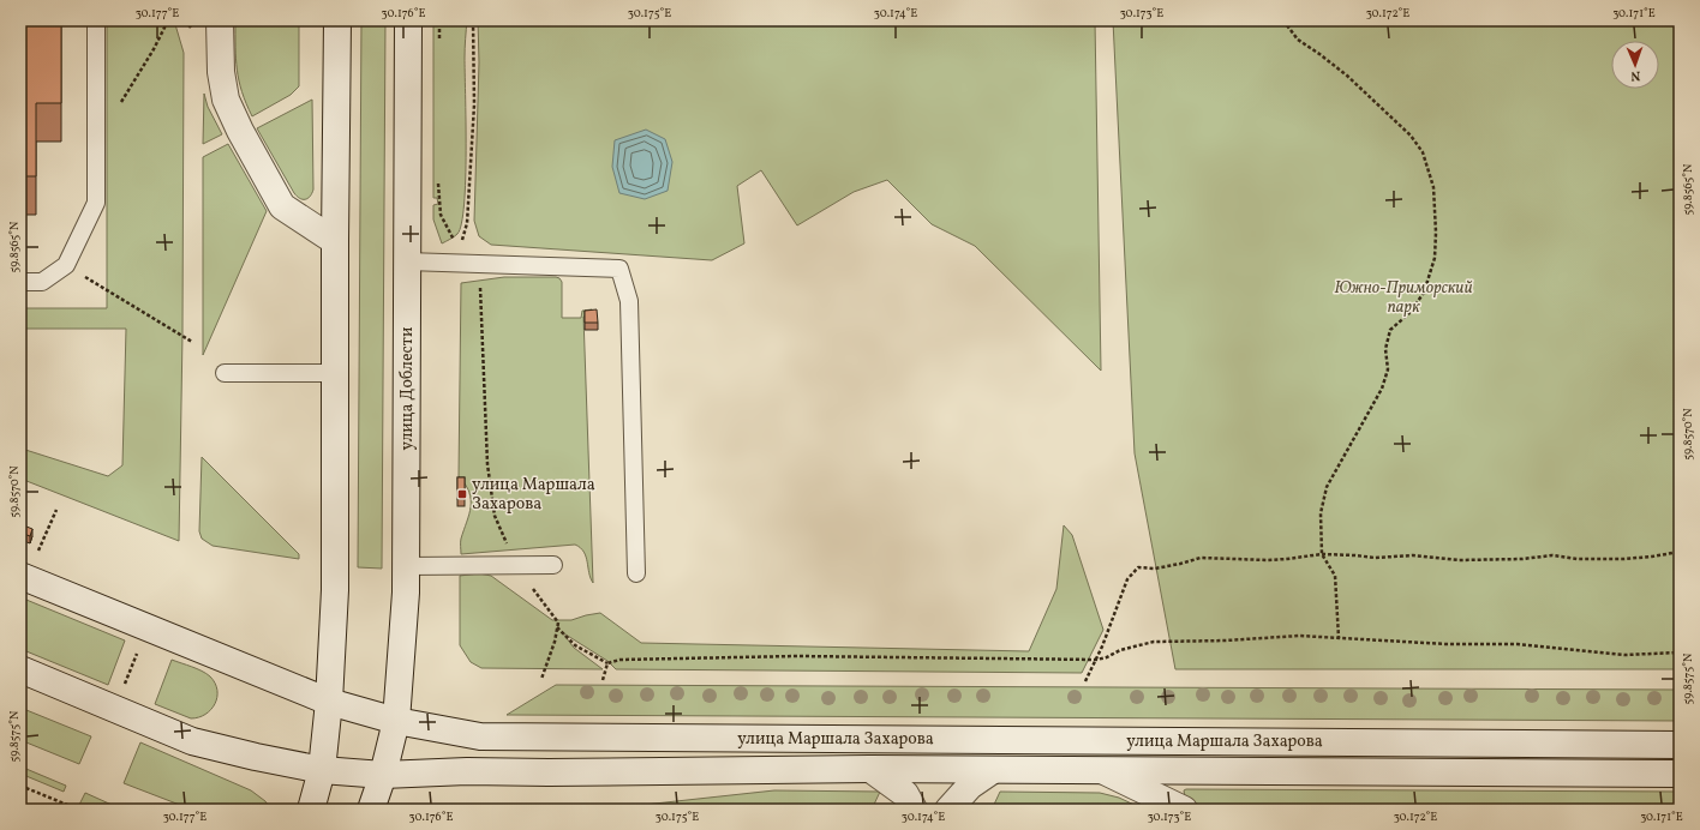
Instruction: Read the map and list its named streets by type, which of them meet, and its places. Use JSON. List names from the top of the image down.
{
  "streets": {
    "street": ["улица Доблести", "улица Маршала Захарова"]
  },
  "crossings": [
    ["улица Доблести", "улица Маршала Захарова"]
  ],
  "parks": ["Южно-Приморский парк"],
  "places": {
    "transit": ["улица Маршала Захарова"]
  },
  "north": "bottom",
  "coordinates": [
    "30.177°E",
    "30.176°E",
    "30.175°E",
    "30.174°E",
    "30.173°E",
    "30.172°E",
    "30.171°E",
    "59.8565°N",
    "59.8570°N",
    "59.8575°N"
  ]
}
